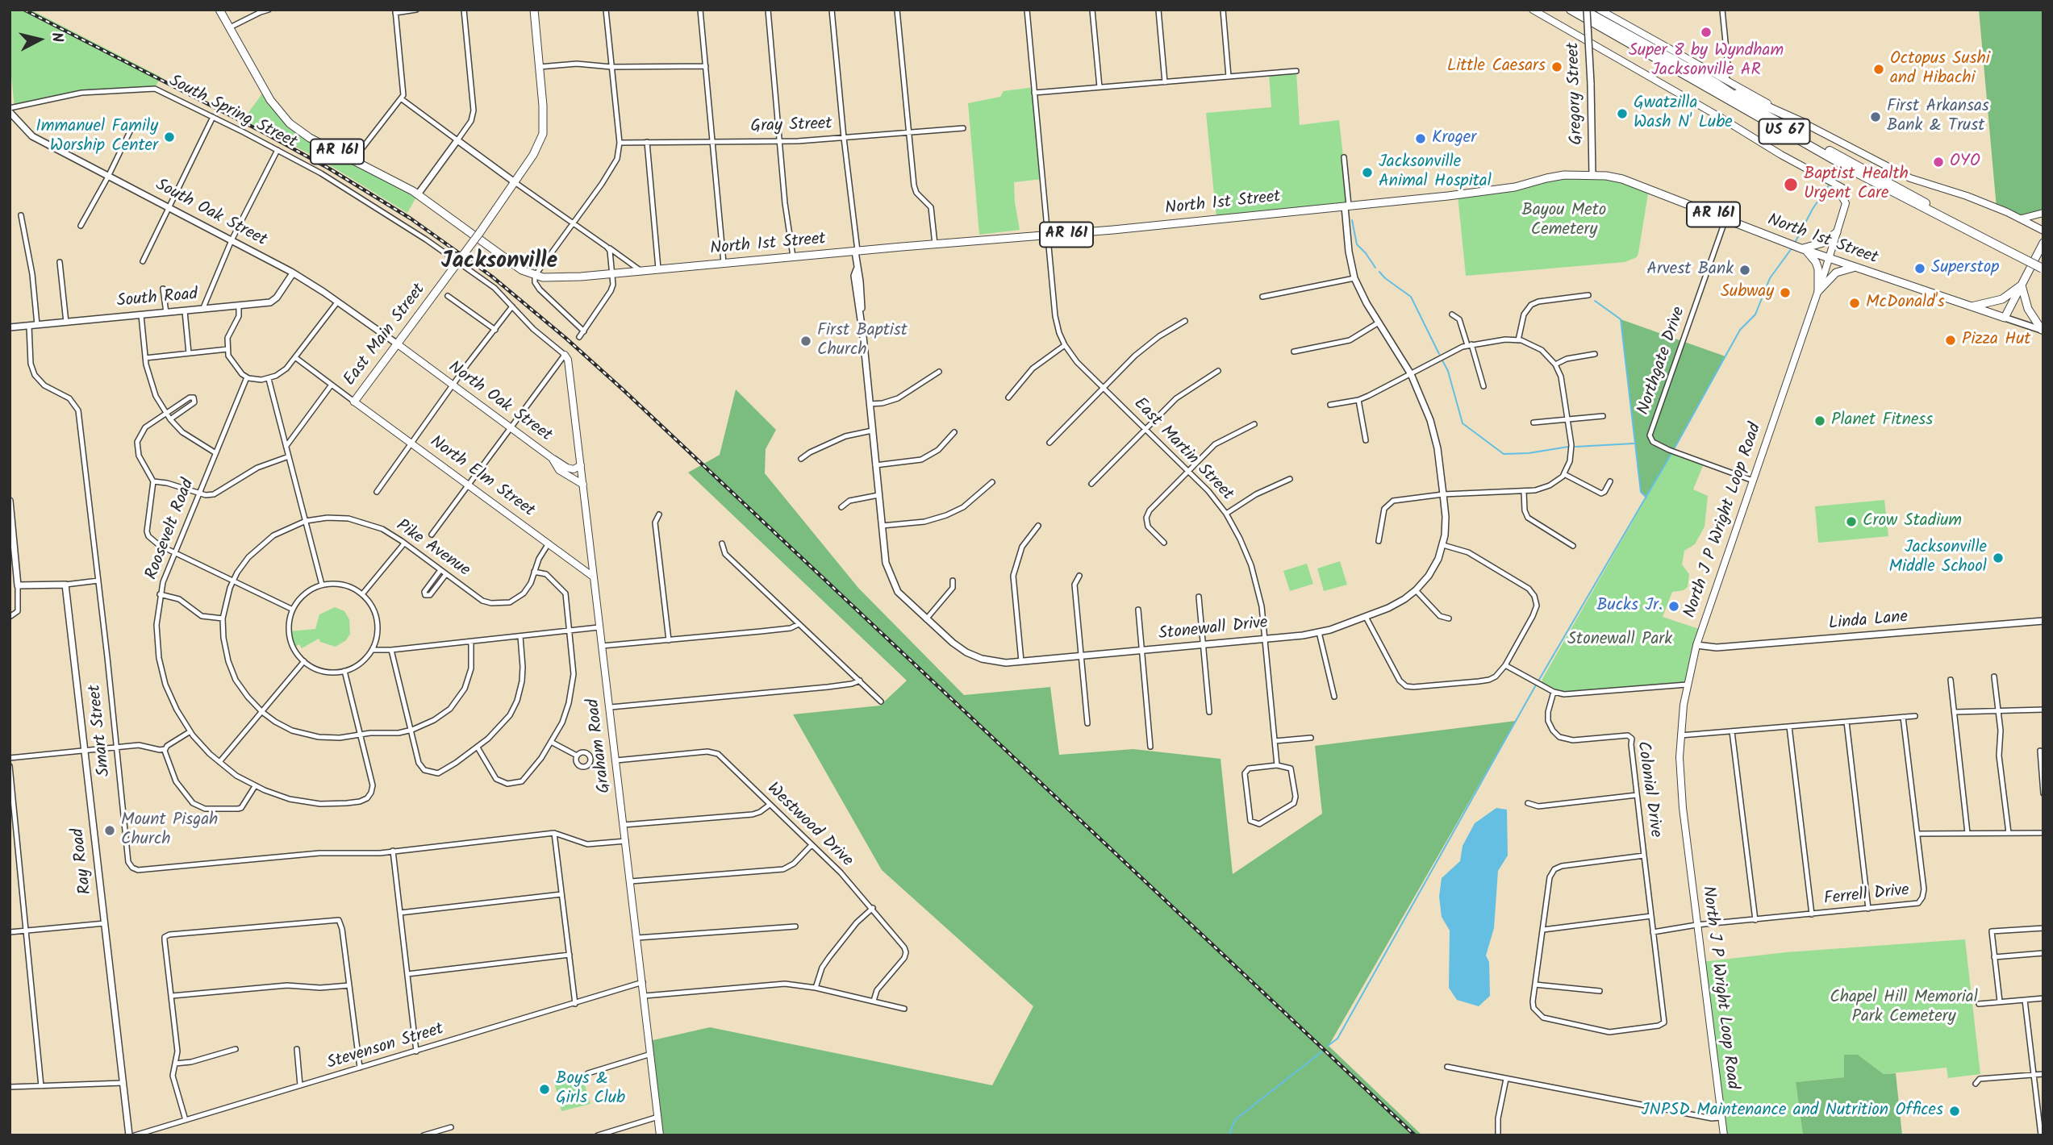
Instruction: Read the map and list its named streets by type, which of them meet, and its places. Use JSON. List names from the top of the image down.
{
  "streets": {
    "highway": ["US 67"],
    "main road": [
      "AR 161",
      "North 1st Street",
      "East Main Street",
      "North Oak Street",
      "North Elm Street",
      "North J P Wright Loop Road",
      "Graham Road"
    ],
    "street": [
      "Gregory Street",
      "South Spring Street",
      "Gray Street",
      "South Oak Street",
      "South Road",
      "Northgate Drive",
      "East Martin Street",
      "Roosevelt Road",
      "Pike Avenue",
      "Linda Lane",
      "Stonewall Drive",
      "Smart Street",
      "Colonial Drive",
      "Westwood Drive",
      "Ray Road",
      "Ferrell Drive",
      "Stevenson Street"
    ]
  },
  "crossings": [
    ["Gregory Street", "US 67"],
    ["Gregory Street", "North 1st Street"],
    ["South Spring Street", "South Oak Street"],
    ["South Spring Street", "Graham Road"],
    ["AR 161", "North 1st Street"],
    ["North 1st Street", "Northgate Drive"],
    ["North 1st Street", "East Martin Street"],
    ["North 1st Street", "North J P Wright Loop Road"],
    ["North 1st Street", "Stonewall Drive"],
    ["South Oak Street", "South Road"],
    ["South Oak Street", "East Main Street"],
    ["South Oak Street", "North Oak Street"],
    ["South Road", "Smart Street"],
    ["East Main Street", "North Oak Street"],
    ["East Main Street", "North Elm Street"],
    ["Northgate Drive", "North J P Wright Loop Road"],
    ["North Oak Street", "Graham Road"],
    ["East Martin Street", "Stonewall Drive"],
    ["North Elm Street", "Pike Avenue"],
    ["North Elm Street", "Graham Road"],
    ["North J P Wright Loop Road", "Linda Lane"],
    ["North J P Wright Loop Road", "Ferrell Drive"],
    ["Roosevelt Road", "Pike Avenue"],
    ["Graham Road", "Westwood Drive"],
    ["Graham Road", "Stevenson Street"]
  ],
  "districts": ["Jacksonville"],
  "parks": ["Bayou Meto Cemetery", "Stonewall Park", "Chapel Hill Memorial Park Cemetery"],
  "places": [
    "Super 8 by Wyndham Jacksonville AR",
    "Little Caesars",
    "Octopus Sushi and Hibachi",
    "Gwatzilla Wash N' Lube",
    "First Arkansas Bank & Trust",
    "Immanuel Family Worship Center",
    "Kroger",
    "OYO",
    "Jacksonville Animal Hospital",
    "Baptist Health Urgent Care",
    "Superstop",
    "Arvest Bank",
    "Subway",
    "McDonald's",
    "Pizza Hut",
    "First Baptist Church",
    "Planet Fitness",
    "Crow Stadium",
    "Jacksonville Middle School",
    "Bucks Jr.",
    "Mount Pisgah Church",
    "Boys & Girls Club",
    "JNPSD Maintenance and Nutrition Offices"
  ],
  "north": "right"
}
